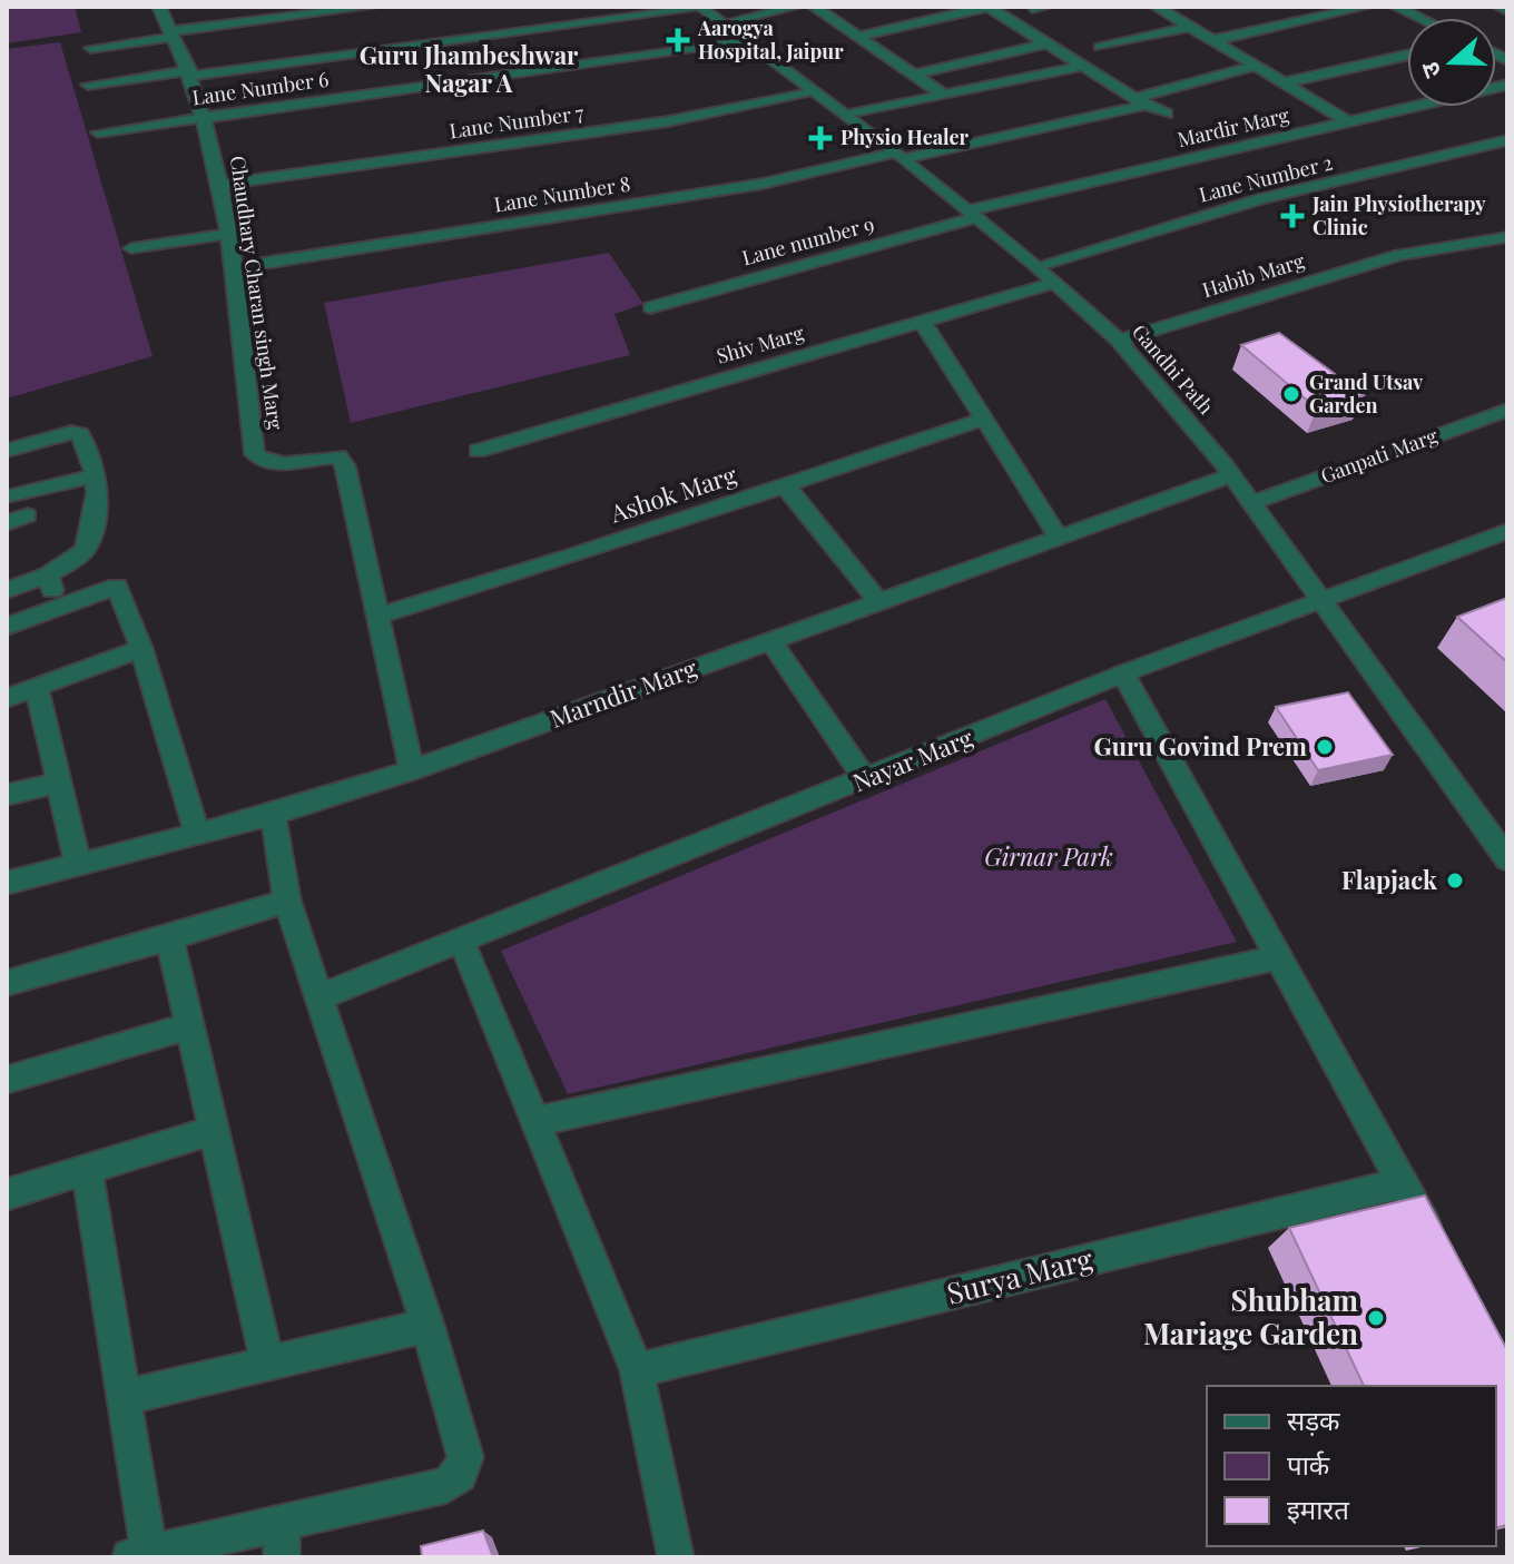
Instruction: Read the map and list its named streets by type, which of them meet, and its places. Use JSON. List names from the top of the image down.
{
  "streets": {
    "street": [
      "Lane Number 6",
      "Lane Number 7",
      "Mardir Marg",
      "Lane Number 2",
      "Lane Number 8",
      "Lane number 9",
      "Habib Marg",
      "Chaudhary Charan singh Marg",
      "Shiv Marg",
      "Gandhi Path",
      "Ganpati Marg",
      "Ashok Marg",
      "Marndir Marg",
      "Nayar Marg",
      "Surya Marg"
    ]
  },
  "crossings": [
    ["Lane Number 6", "Chaudhary Charan singh Marg"],
    ["Lane Number 6", "Gandhi Path"],
    ["Lane Number 7", "Chaudhary Charan singh Marg"],
    ["Lane Number 7", "Gandhi Path"],
    ["Mardir Marg", "Lane number 9"],
    ["Mardir Marg", "Gandhi Path"],
    ["Lane Number 2", "Gandhi Path"],
    ["Lane Number 8", "Chaudhary Charan singh Marg"],
    ["Lane Number 8", "Gandhi Path"],
    ["Lane number 9", "Gandhi Path"],
    ["Habib Marg", "Gandhi Path"],
    ["Chaudhary Charan singh Marg", "Ashok Marg"],
    ["Chaudhary Charan singh Marg", "Marndir Marg"],
    ["Shiv Marg", "Gandhi Path"],
    ["Gandhi Path", "Ganpati Marg"],
    ["Gandhi Path", "Marndir Marg"],
    ["Gandhi Path", "Nayar Marg"]
  ],
  "districts": ["Guru Jhambeshwar Nagar A"],
  "parks": ["Girnar Park"],
  "places": {
    "health": ["Aarogya Hospital, Jaipur", "Physio Healer", "Jain Physiotherapy Clinic"],
    "other": [
      "Grand Utsav Garden",
      "Guru Govind Prem",
      "Flapjack",
      "Shubham Mariage Garden"
    ]
  },
  "legend": ["सड़क", "पार्क", "इमारत"],
  "north": "left"
}
